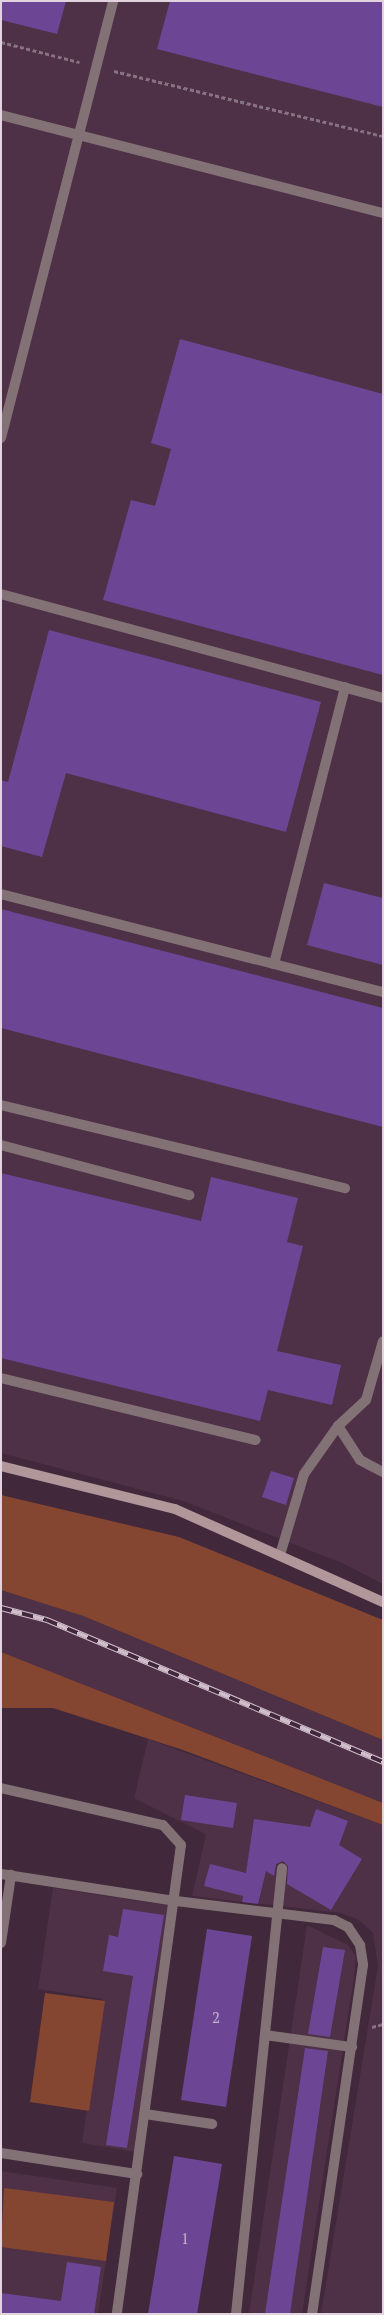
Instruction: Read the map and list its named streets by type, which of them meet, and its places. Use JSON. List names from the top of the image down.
{
  "house_numbers": ["2", "1"]
}
